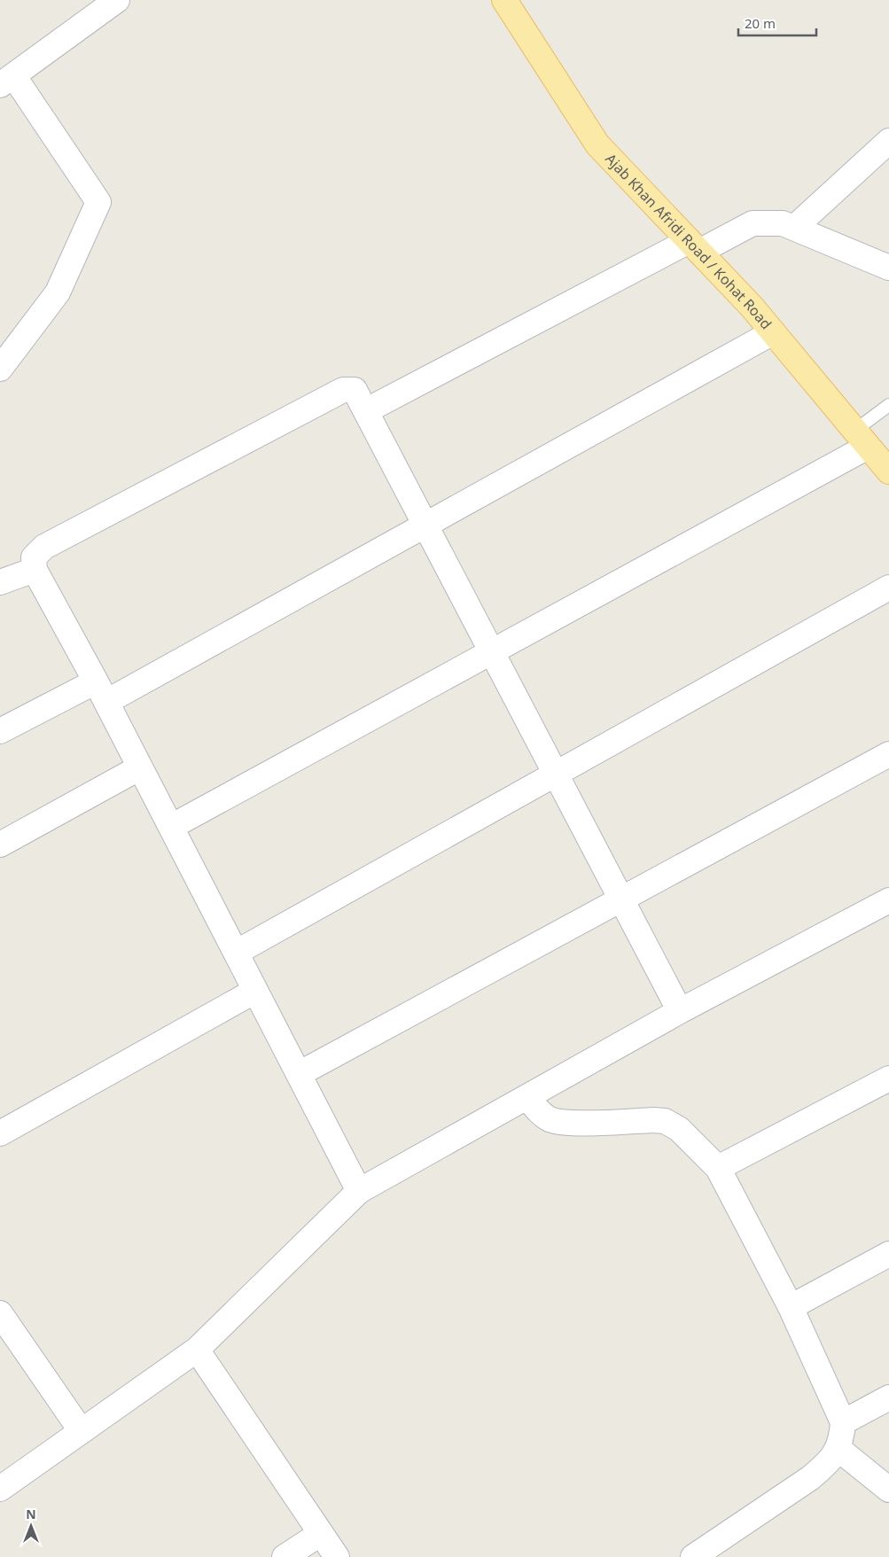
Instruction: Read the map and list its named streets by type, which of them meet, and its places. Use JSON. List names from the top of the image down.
{
  "streets": {
    "main road": ["Ajab Khan Afridi Road / Kohat Road"]
  },
  "scale_bar": "20 m",
  "north": "top"
}
